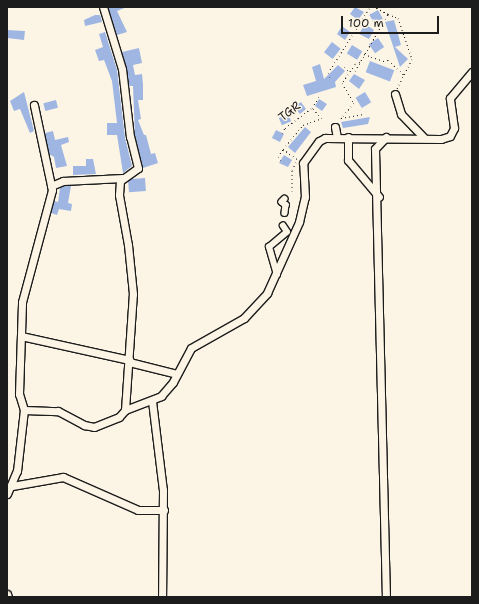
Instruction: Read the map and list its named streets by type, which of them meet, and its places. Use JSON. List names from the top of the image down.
{
  "streets": {
    "path": ["TGR"]
  },
  "scale_bar": "100 m"
}
